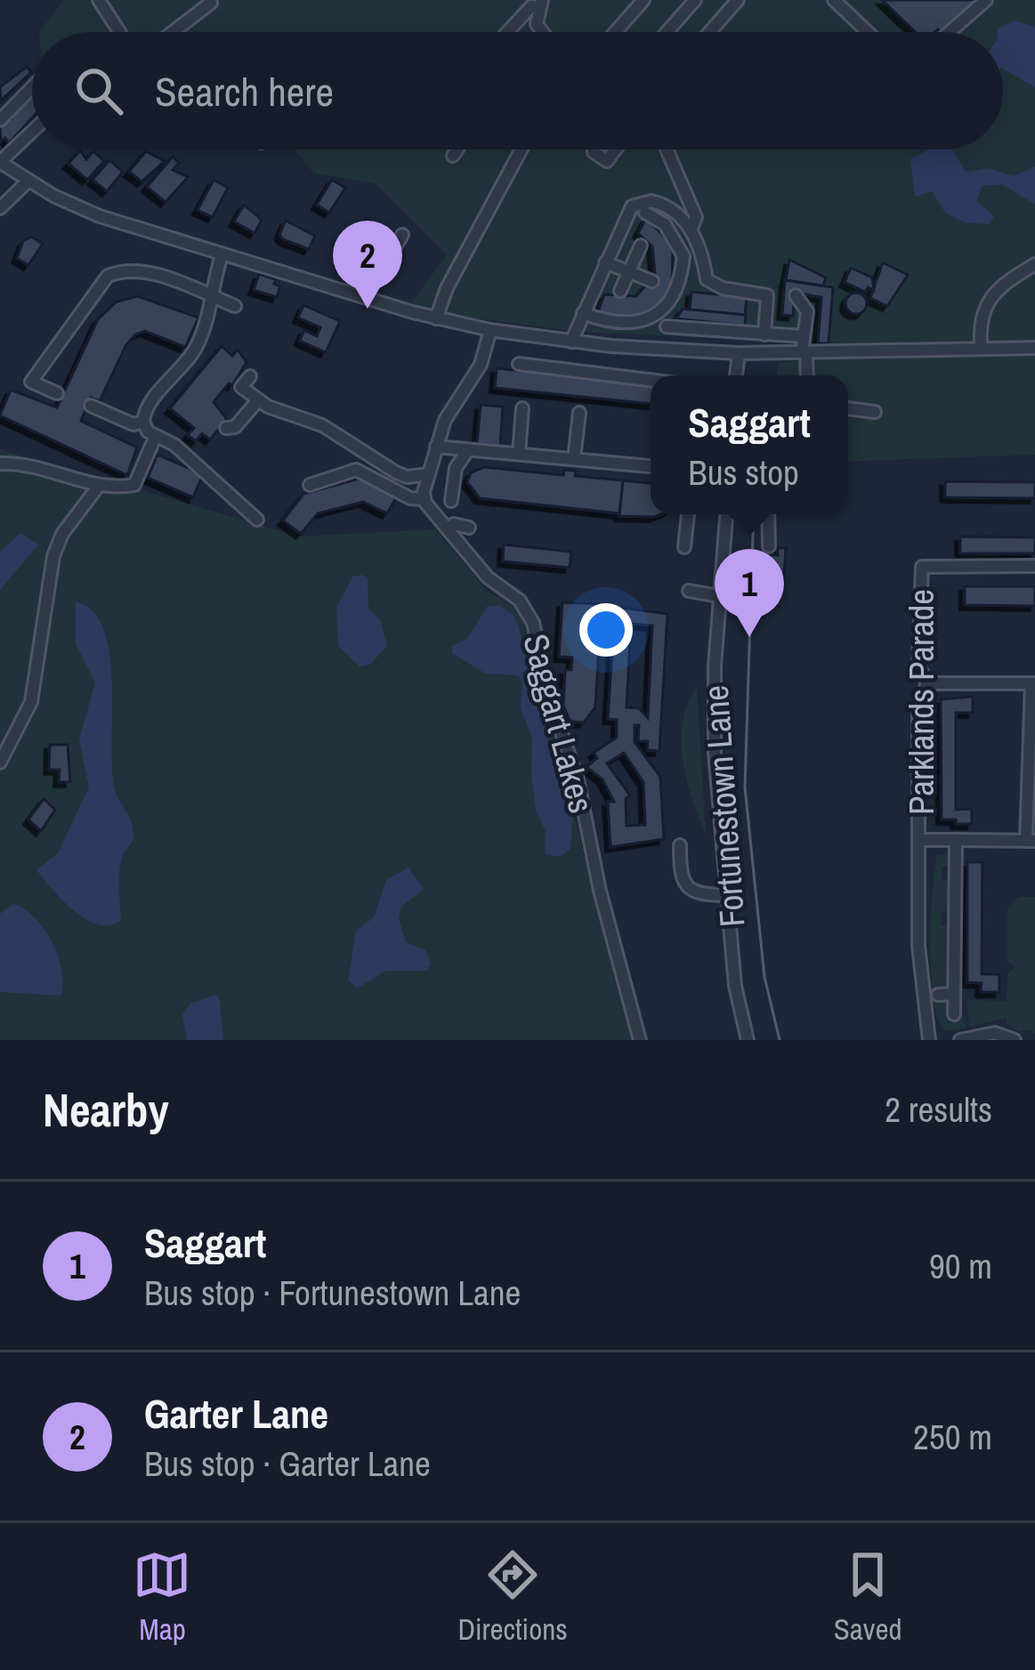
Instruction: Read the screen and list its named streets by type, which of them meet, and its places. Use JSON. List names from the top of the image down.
{
  "streets": {
    "street": ["Parklands Parade", "Saggart Lakes", "Fortunestown Lane"]
  },
  "page": {
    "search": "Search here",
    "pins": ["2", "1"],
    "popup": ["Saggart", "Bus stop"],
    "heading": ["Nearby", "2 results"],
    "list": [
      {
        "mark": "1",
        "name": "Saggart",
        "note": "Bus stop · Fortunestown Lane",
        "value": "90 m"
      },
      {
        "mark": "2",
        "name": "Garter Lane",
        "note": "Bus stop · Garter Lane",
        "value": "250 m"
      }
    ],
    "nav": ["Map", "Directions", "Saved"]
  }
}
